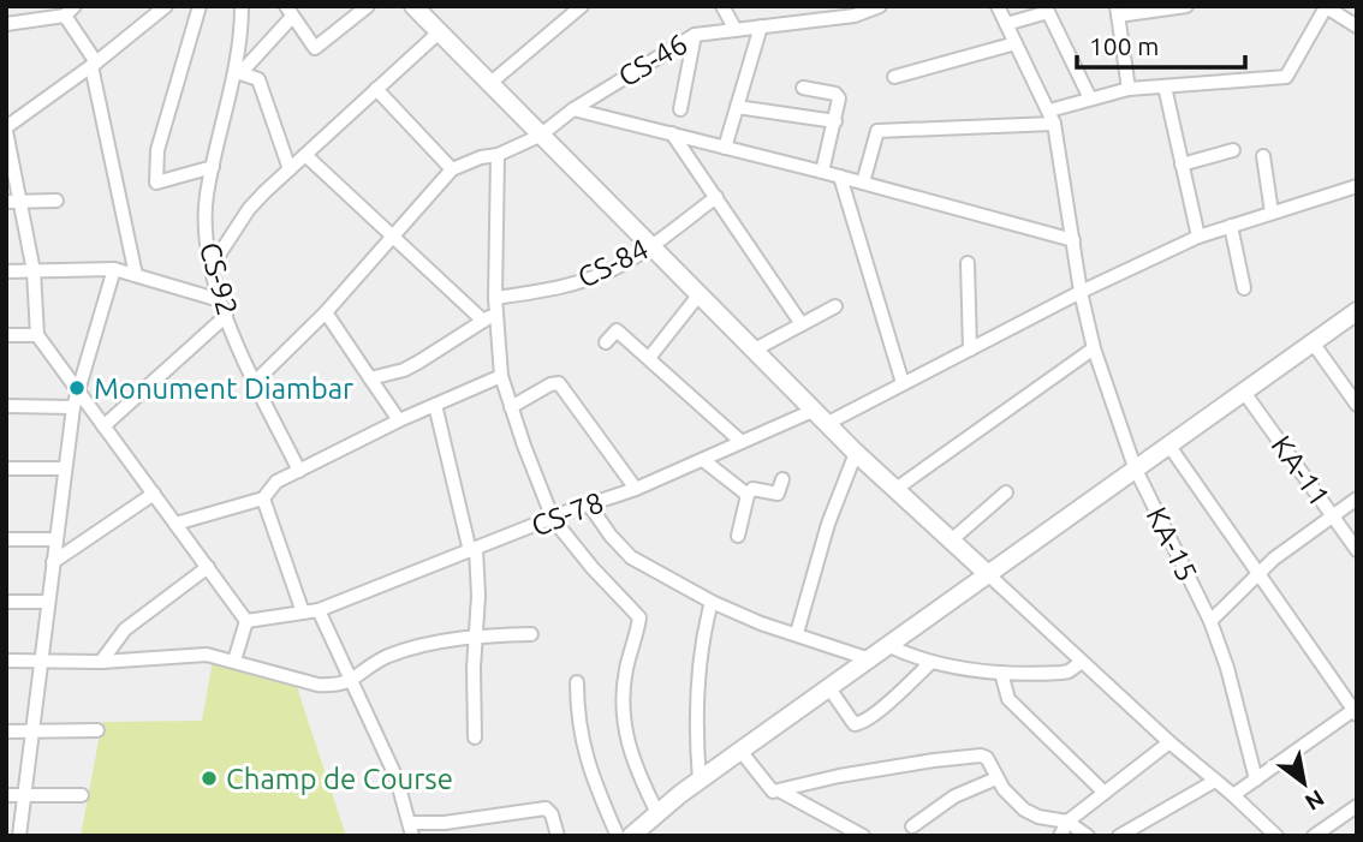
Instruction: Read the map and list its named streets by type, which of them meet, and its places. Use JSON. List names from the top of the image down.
{
  "streets": {
    "street": [
      "CS-46",
      "CS-84",
      "CS-92",
      "KA-11",
      "CS-78",
      "KA-15"
    ]
  },
  "places": ["Monument Diambar", "Champ de Course"],
  "scale_bar": "100 m",
  "north": "bottom right"
}
